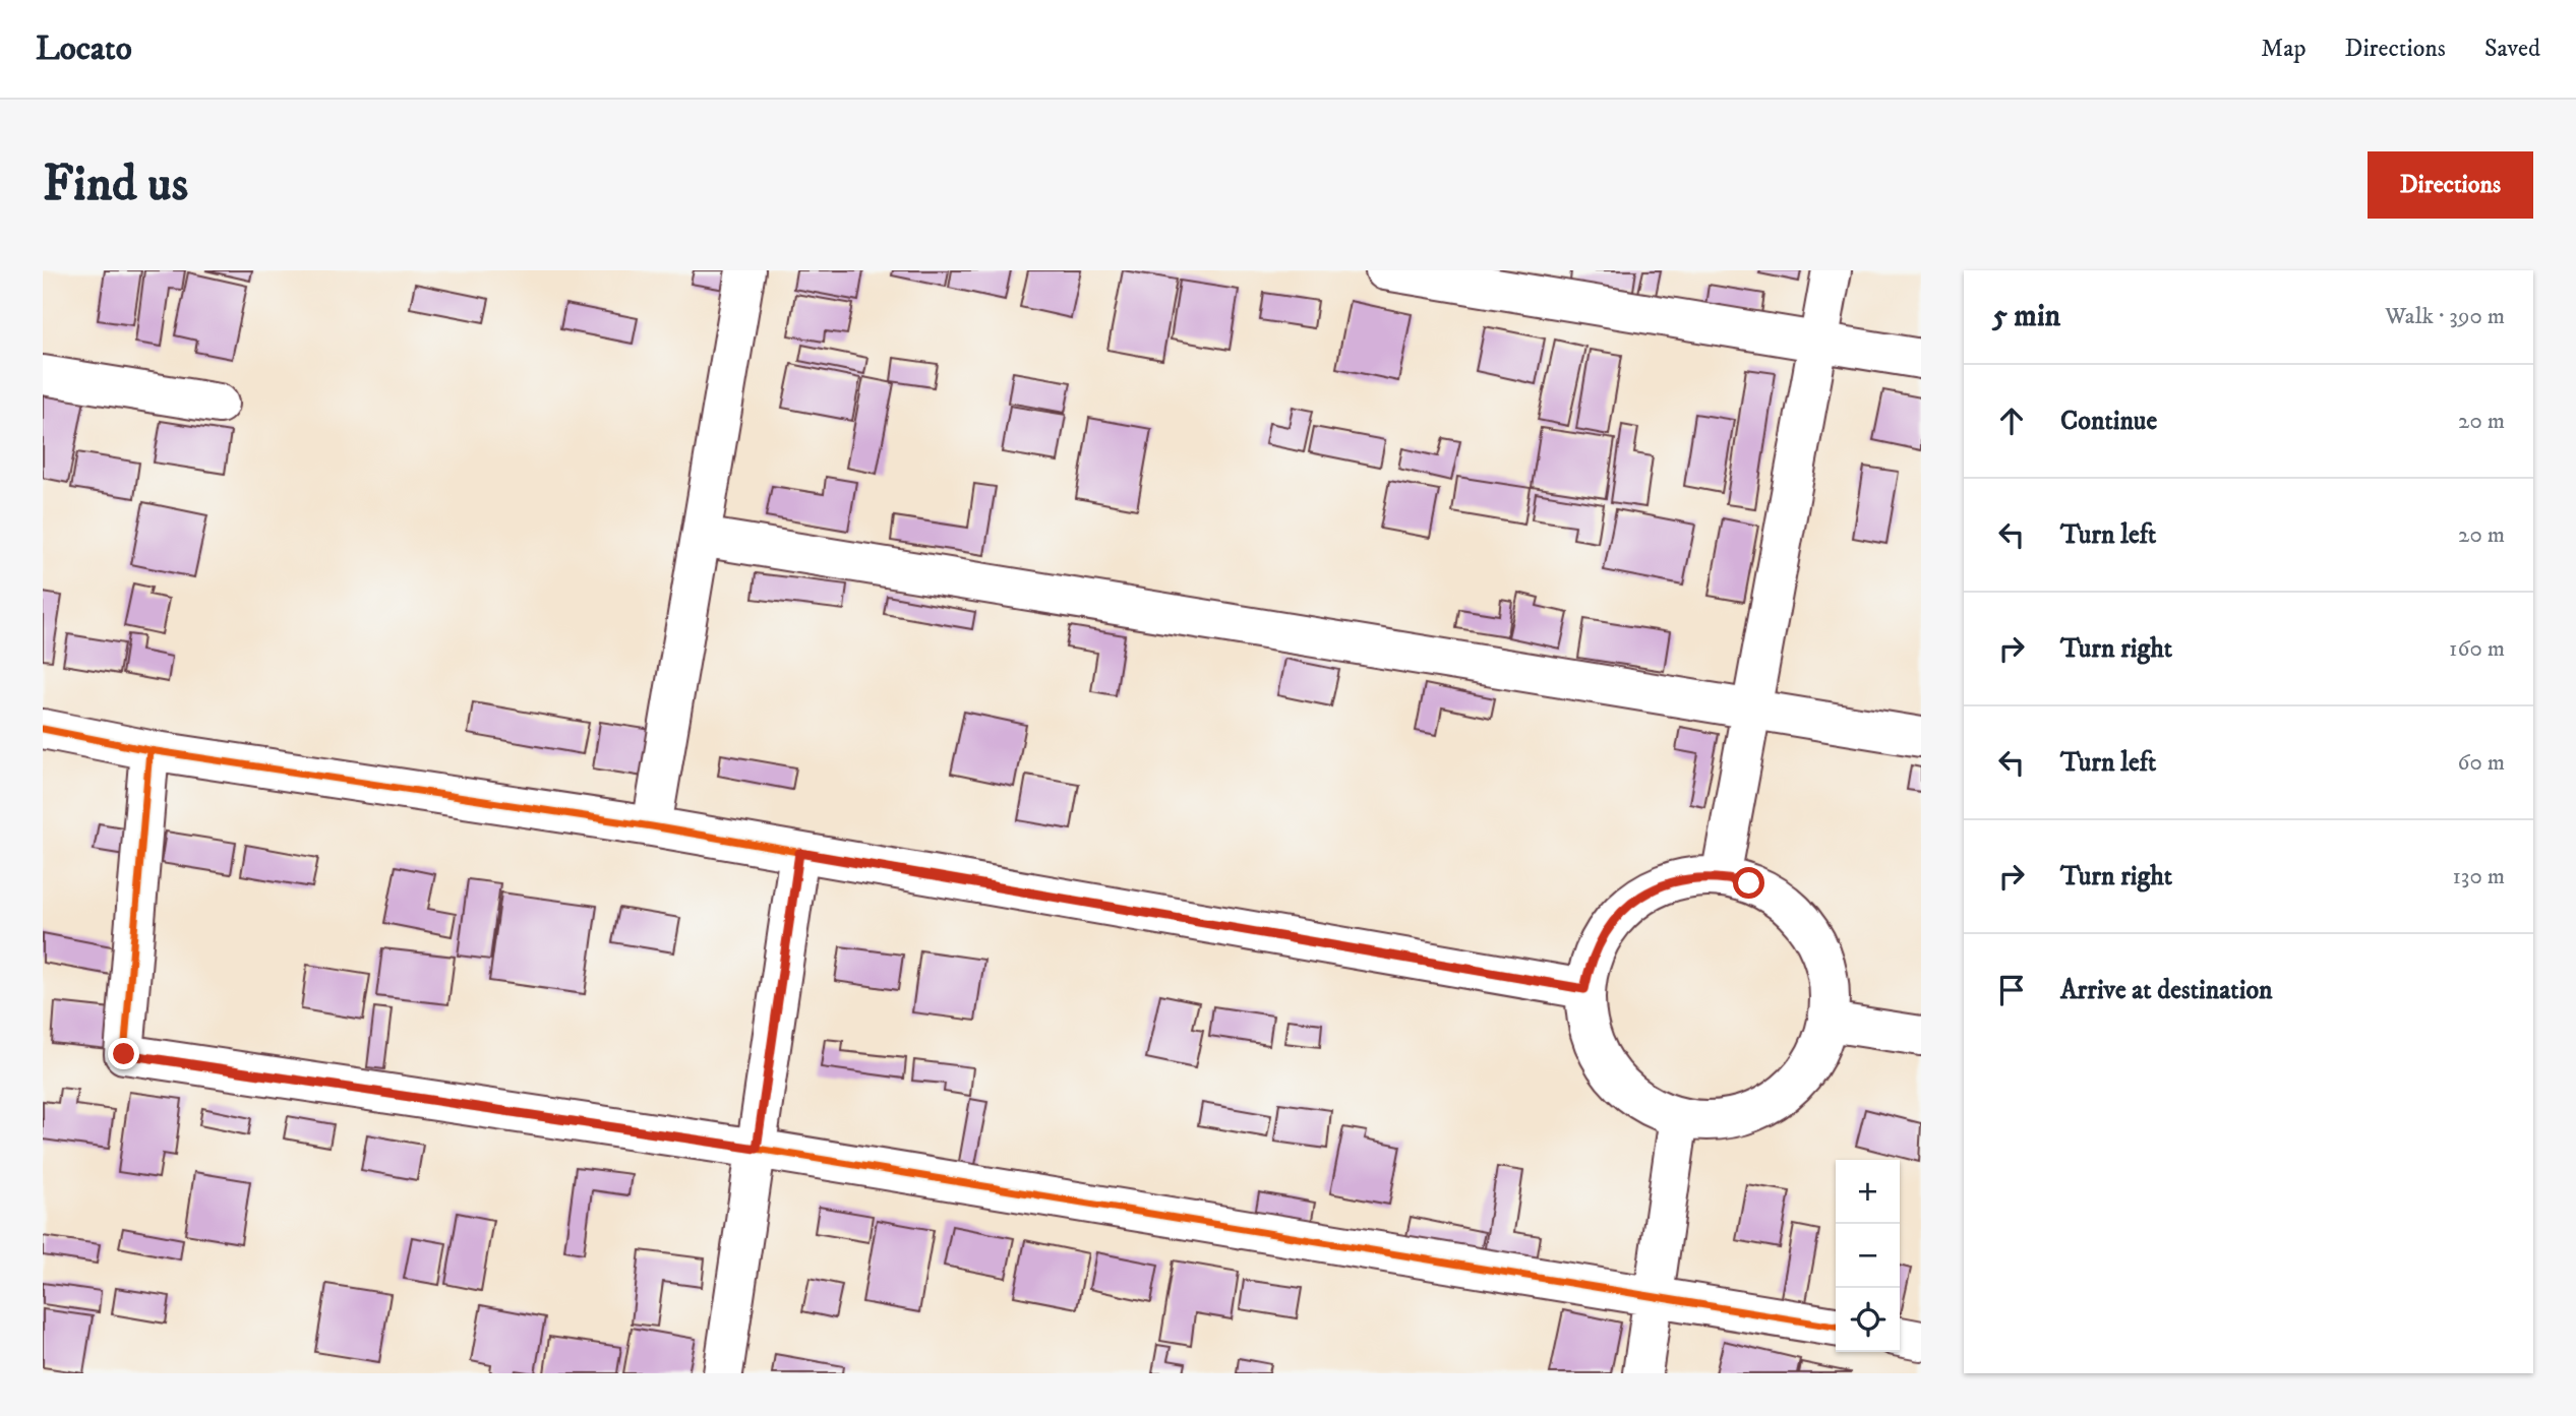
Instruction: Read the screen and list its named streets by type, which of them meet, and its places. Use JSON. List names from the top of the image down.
{
  "page": {
    "header": "Locato",
    "nav": ["Map", "Directions", "Saved"],
    "buttons": "Directions",
    "title": "Find us",
    "heading": ["5 min", "Walk · 390 m"],
    "list": [
      ["Continue", "20 m"],
      ["Turn left", "20 m"],
      ["Turn right", "160 m"],
      ["Turn left", "60 m"],
      ["Turn right", "130 m"],
      "Arrive at destination"
    ],
    "map_buttons": ["+", "−"]
  }
}
